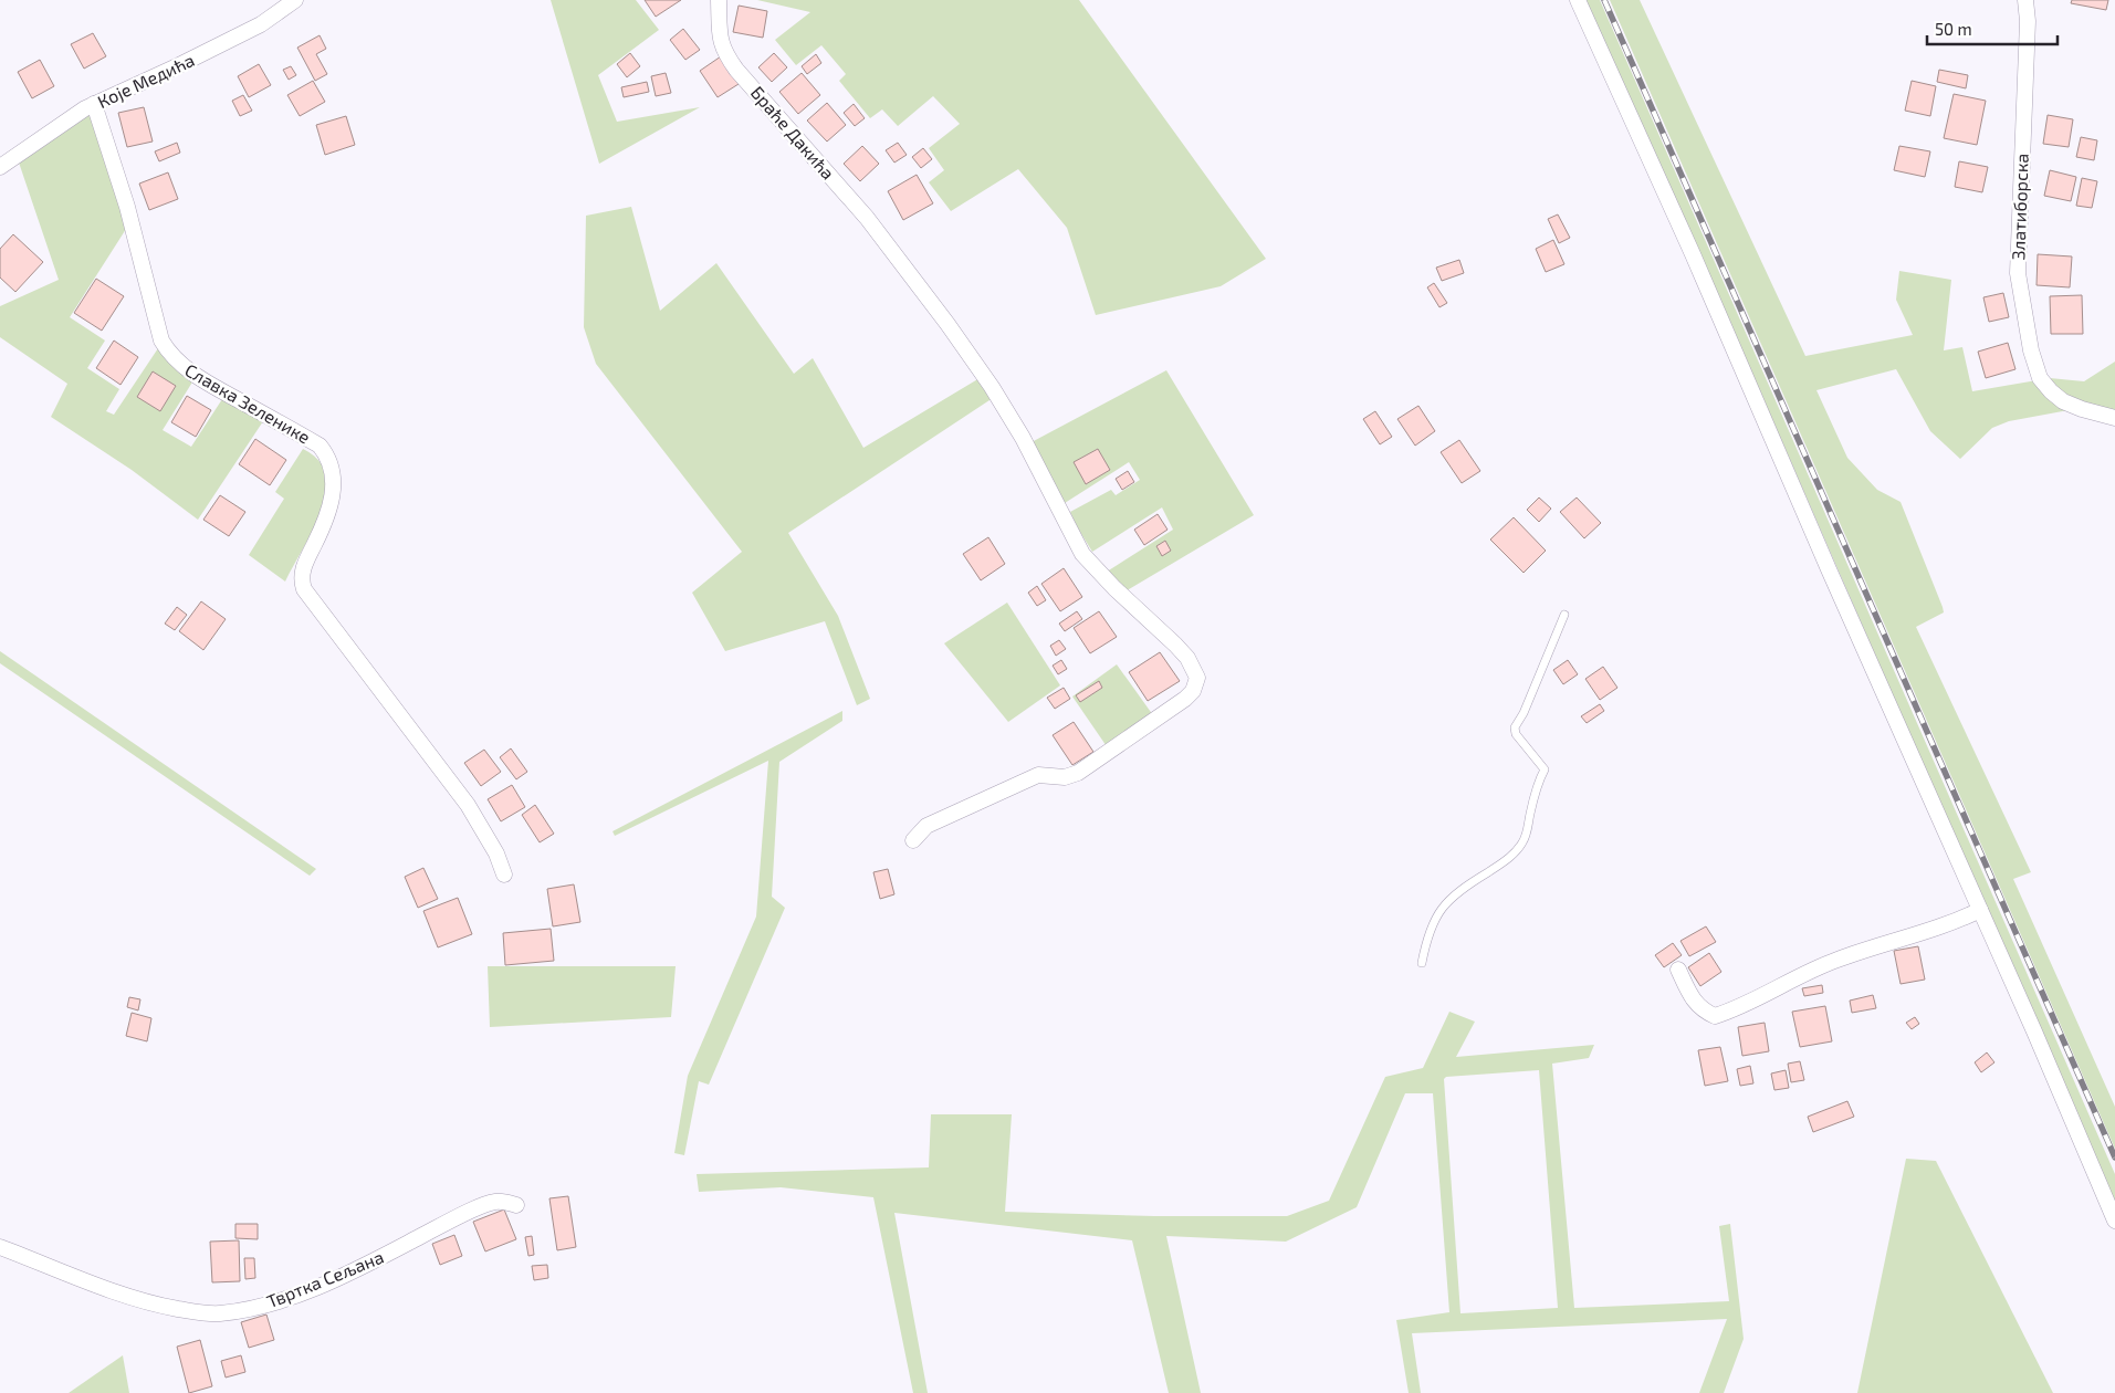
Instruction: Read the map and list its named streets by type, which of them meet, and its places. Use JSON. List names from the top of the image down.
{
  "streets": {
    "street": [
      "Које Медића",
      "Браће Дакића",
      "Златиборска",
      "Славка Зеленике",
      "Твртка Сељана"
    ]
  },
  "crossings": [
    ["Које Медића", "Славка Зеленике"]
  ],
  "scale_bar": "50 m"
}
